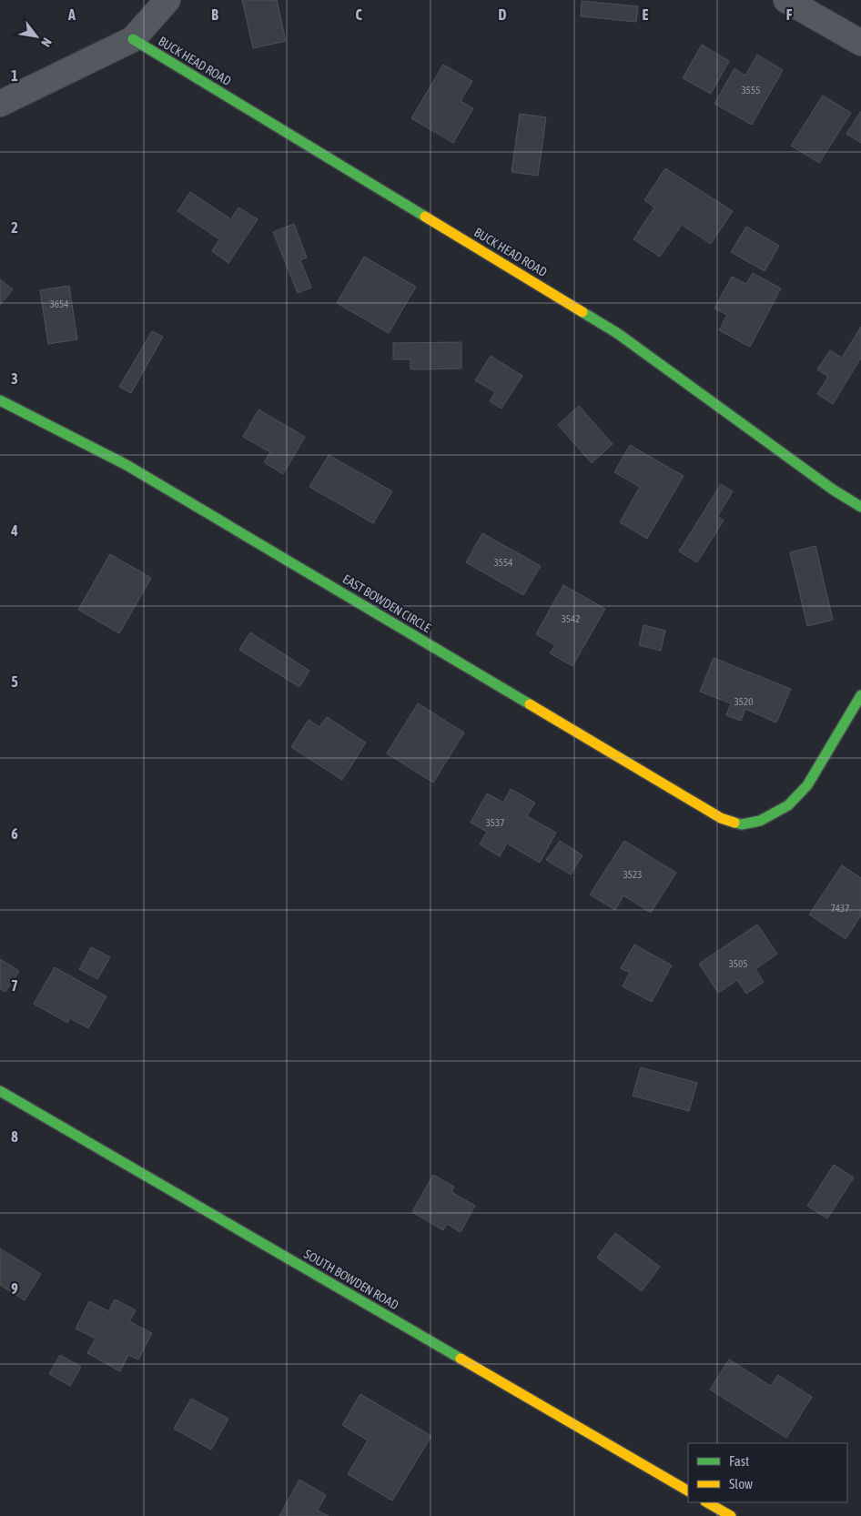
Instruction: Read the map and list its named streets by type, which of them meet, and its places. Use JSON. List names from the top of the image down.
{
  "streets": {
    "street": ["BUCK HEAD ROAD", "EAST BOWDEN CIRCLE", "SOUTH BOWDEN ROAD"]
  },
  "house_numbers": [
    "3555",
    "3654",
    "3554",
    "3542",
    "3520",
    "3537",
    "3523",
    "7437",
    "3505"
  ],
  "legend": ["Fast", "Slow"],
  "north": "bottom right",
  "grid": {
    "columns": [
      "A",
      "B",
      "C",
      "D",
      "E",
      "F"
    ],
    "rows": [
      "1",
      "2",
      "3",
      "4",
      "5",
      "6",
      "7",
      "8",
      "9"
    ]
  }
}
